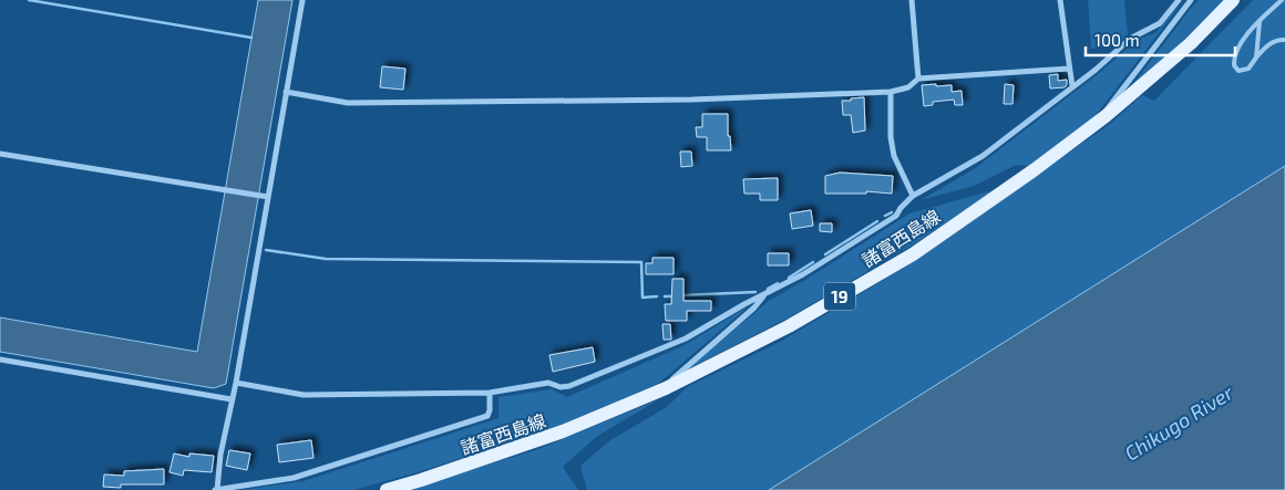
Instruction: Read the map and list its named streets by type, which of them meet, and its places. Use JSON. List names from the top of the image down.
{
  "streets": {
    "main road": ["諸富西島線", "19"]
  },
  "water": ["Chikugo River"],
  "scale_bar": "100 m"
}
